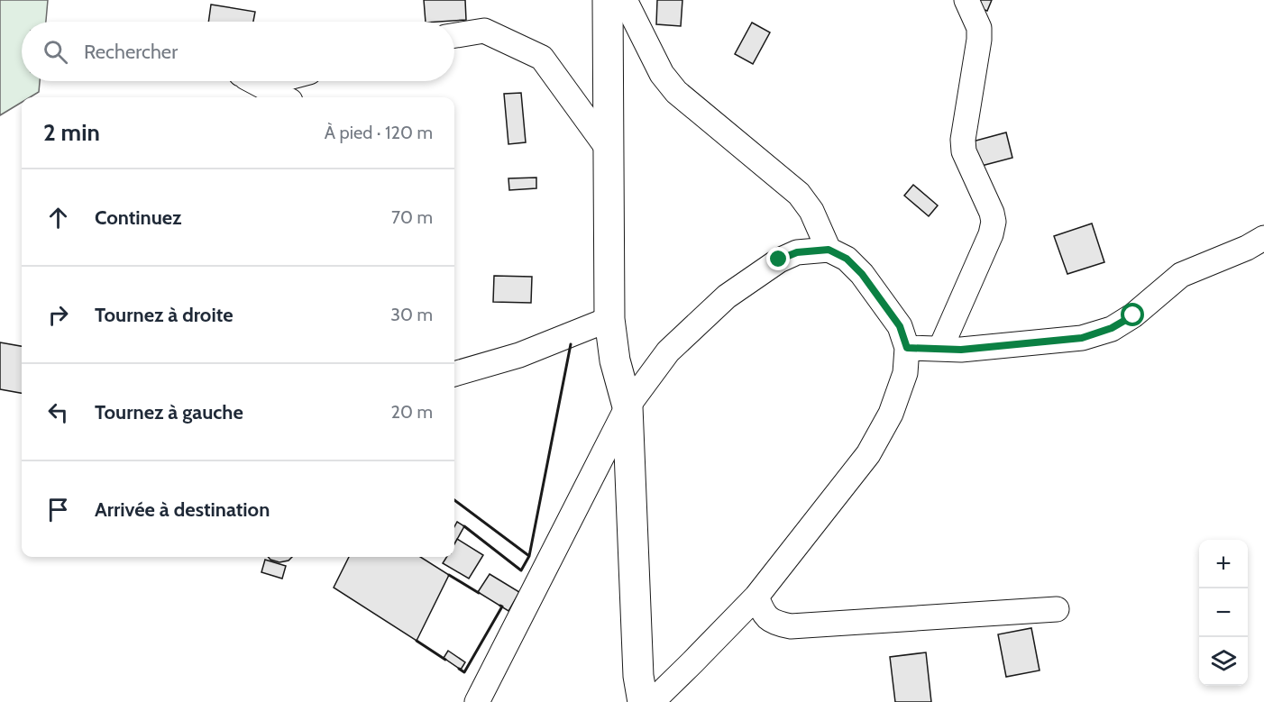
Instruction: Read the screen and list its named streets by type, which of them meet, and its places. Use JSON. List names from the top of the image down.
{
  "page": {
    "search": "Rechercher",
    "heading": ["2 min", "À pied · 120 m"],
    "list": [
      ["Continuez", "70 m"],
      ["Tournez à droite", "30 m"],
      ["Tournez à gauche", "20 m"],
      "Arrivée à destination"
    ],
    "map_buttons": ["+", "−"]
  }
}
